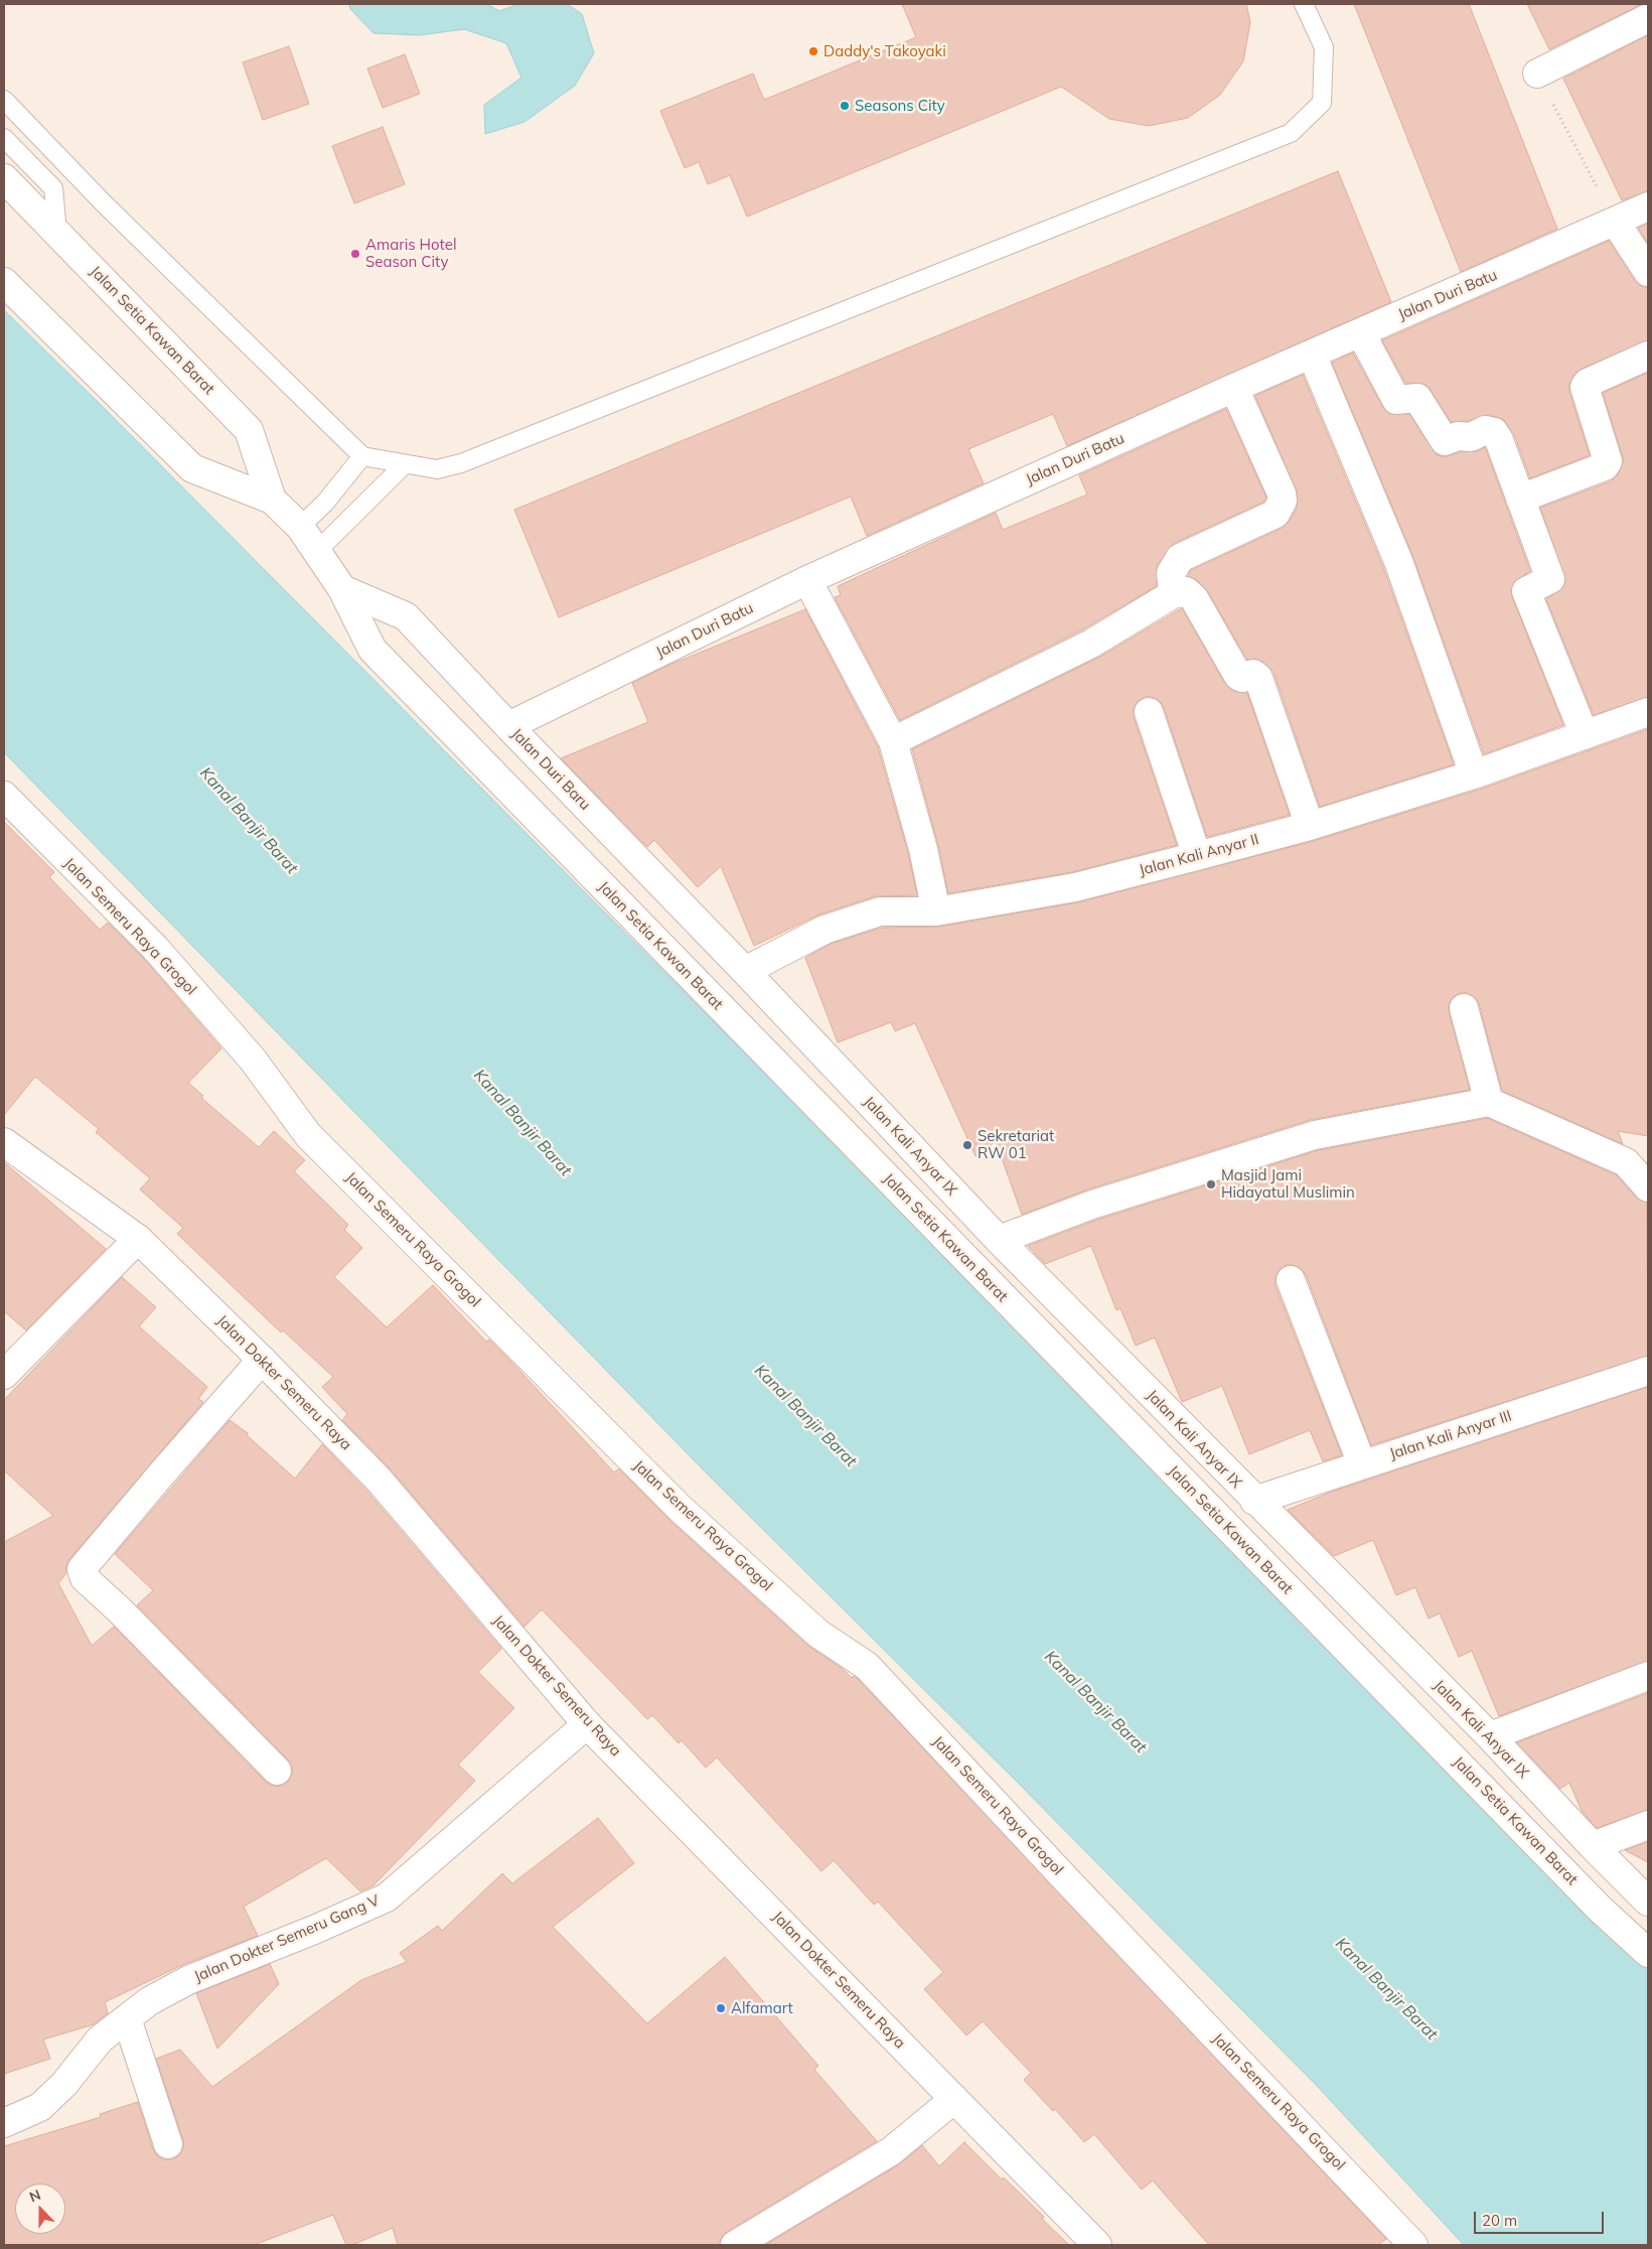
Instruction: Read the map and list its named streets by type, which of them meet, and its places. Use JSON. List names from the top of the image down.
{
  "streets": {
    "street": [
      "Jalan Duri Batu",
      "Jalan Setia Kawan Barat",
      "Jalan Duri Baru",
      "Jalan Kali Anyar II",
      "Jalan Semeru Raya Grogol",
      "Jalan Kali Anyar IX",
      "Jalan Dokter Semeru Raya",
      "Jalan Kali Anyar III",
      "Jalan Dokter Semeru Gang V"
    ]
  },
  "crossings": [
    ["Jalan Duri Batu", "Jalan Duri Baru"],
    ["Jalan Setia Kawan Barat", "Jalan Duri Baru"],
    ["Jalan Duri Baru", "Jalan Kali Anyar II"],
    ["Jalan Duri Baru", "Jalan Kali Anyar IX"],
    ["Jalan Kali Anyar II", "Jalan Kali Anyar IX"],
    ["Jalan Kali Anyar IX", "Jalan Kali Anyar III"],
    ["Jalan Dokter Semeru Raya", "Jalan Dokter Semeru Gang V"]
  ],
  "water": ["Kanal Banjir Barat"],
  "places": [
    "Daddy's Takoyaki",
    "Seasons City",
    "Amaris Hotel Season City",
    "Sekretariat RW 01",
    "Masjid Jami Hidayatul Muslimin",
    "Alfamart"
  ],
  "scale_bar": "20 m",
  "north": "top"
}
